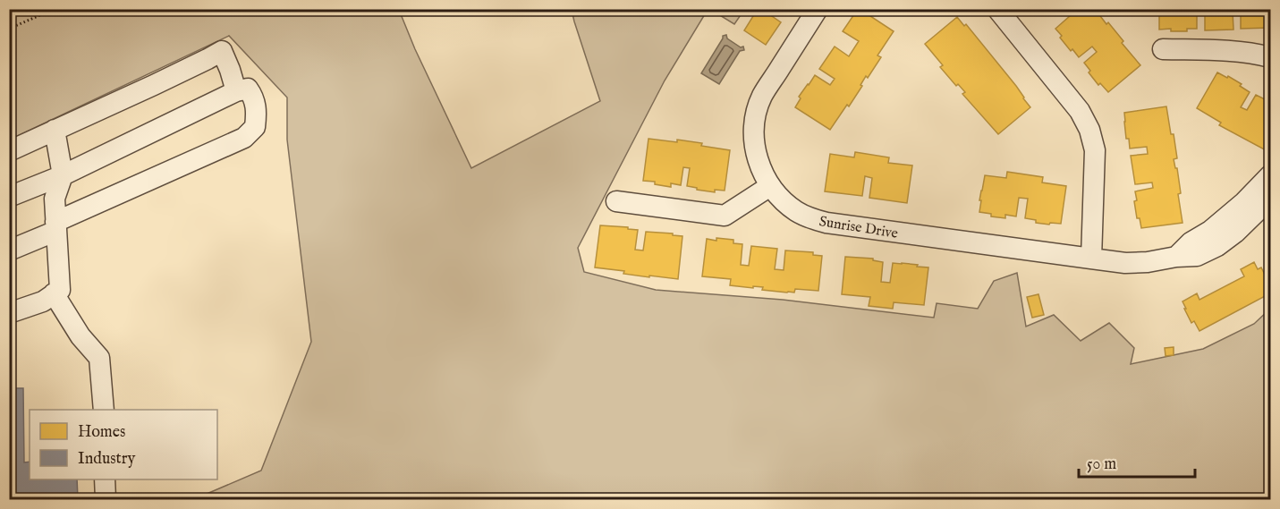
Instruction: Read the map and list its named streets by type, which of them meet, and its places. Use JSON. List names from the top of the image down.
{
  "streets": {
    "street": ["Sunrise Drive"]
  },
  "legend": ["Homes", "Industry"],
  "scale_bar": "50 m"
}
